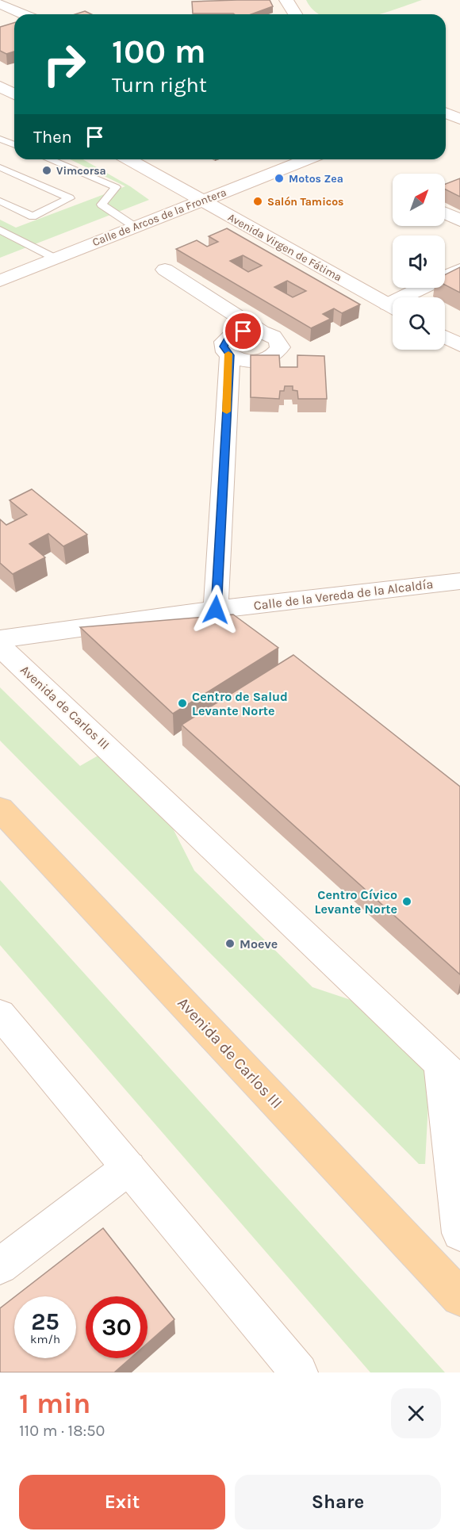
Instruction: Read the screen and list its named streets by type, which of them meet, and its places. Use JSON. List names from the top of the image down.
{
  "streets": {
    "main road": ["Avenida de Carlos III"],
    "street": ["Calle de Arcos de la Frontera", "Avenida Virgen de Fátima", "Calle de la Vereda de la Alcaldía"]
  },
  "crossings": [
    ["Calle de Arcos de la Frontera", "Avenida Virgen de Fátima"]
  ],
  "places": [
    "Vimcorsa",
    "Motos Zea",
    "Salón Tamicos",
    "Centro de Salud Levante Norte",
    "Centro Cívico Levante Norte",
    "Moeve"
  ],
  "north": "top right",
  "page": {
    "turn": ["100 m", "Turn right"],
    "then": "Then",
    "speed": "25 km/h",
    "limit": "30",
    "heading": ["1 min", "110 m · 18:50"],
    "buttons": ["Exit", "Share"]
  }
}
